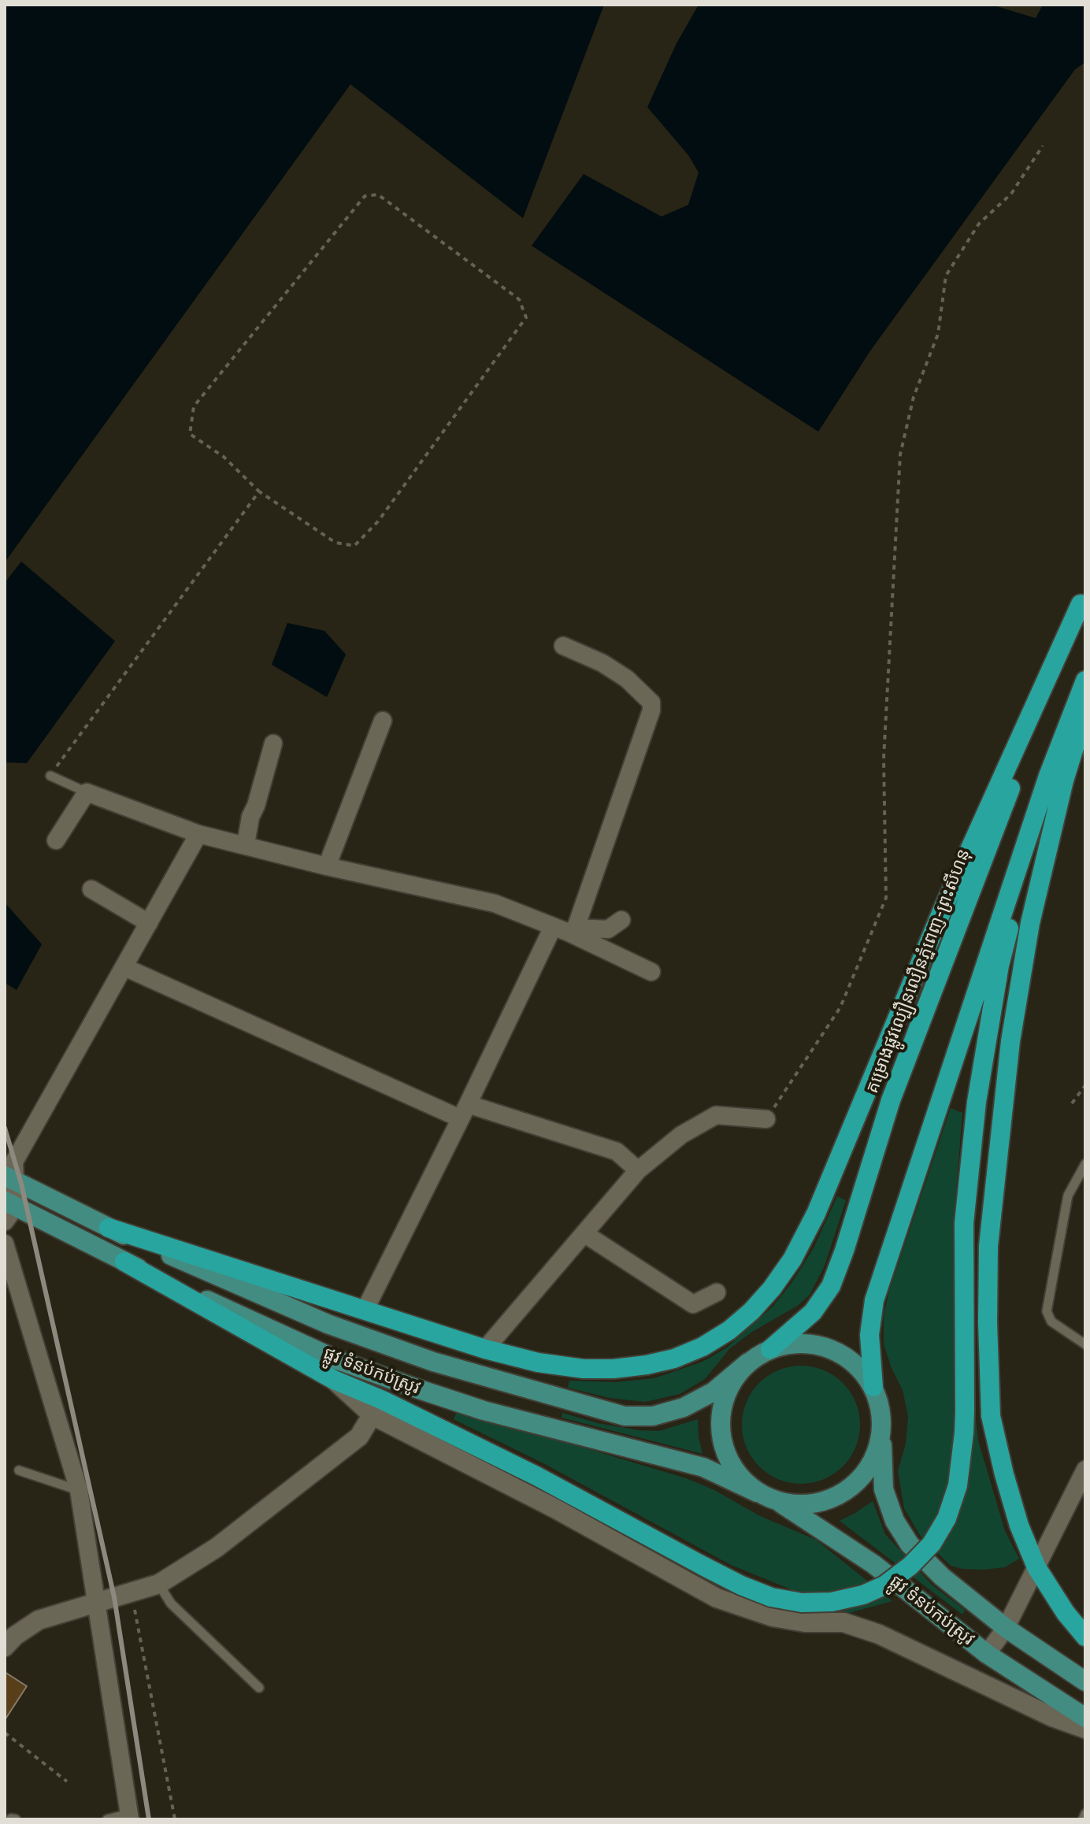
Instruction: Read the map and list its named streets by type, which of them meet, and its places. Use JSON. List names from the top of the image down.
{
  "streets": {
    "highway": ["គម្រោងផ្លូវល្បឿនលឿនភ្នំពេញ-ព្រះសីហនុ"],
    "main road": ["ផ្លូវ ទំនប់កប់ស្រូវ"]
  },
  "crossings": [
    ["គម្រោងផ្លូវល្បឿនលឿនភ្នំពេញ-ព្រះសីហនុ", "ផ្លូវ ទំនប់កប់ស្រូវ"]
  ]
}
